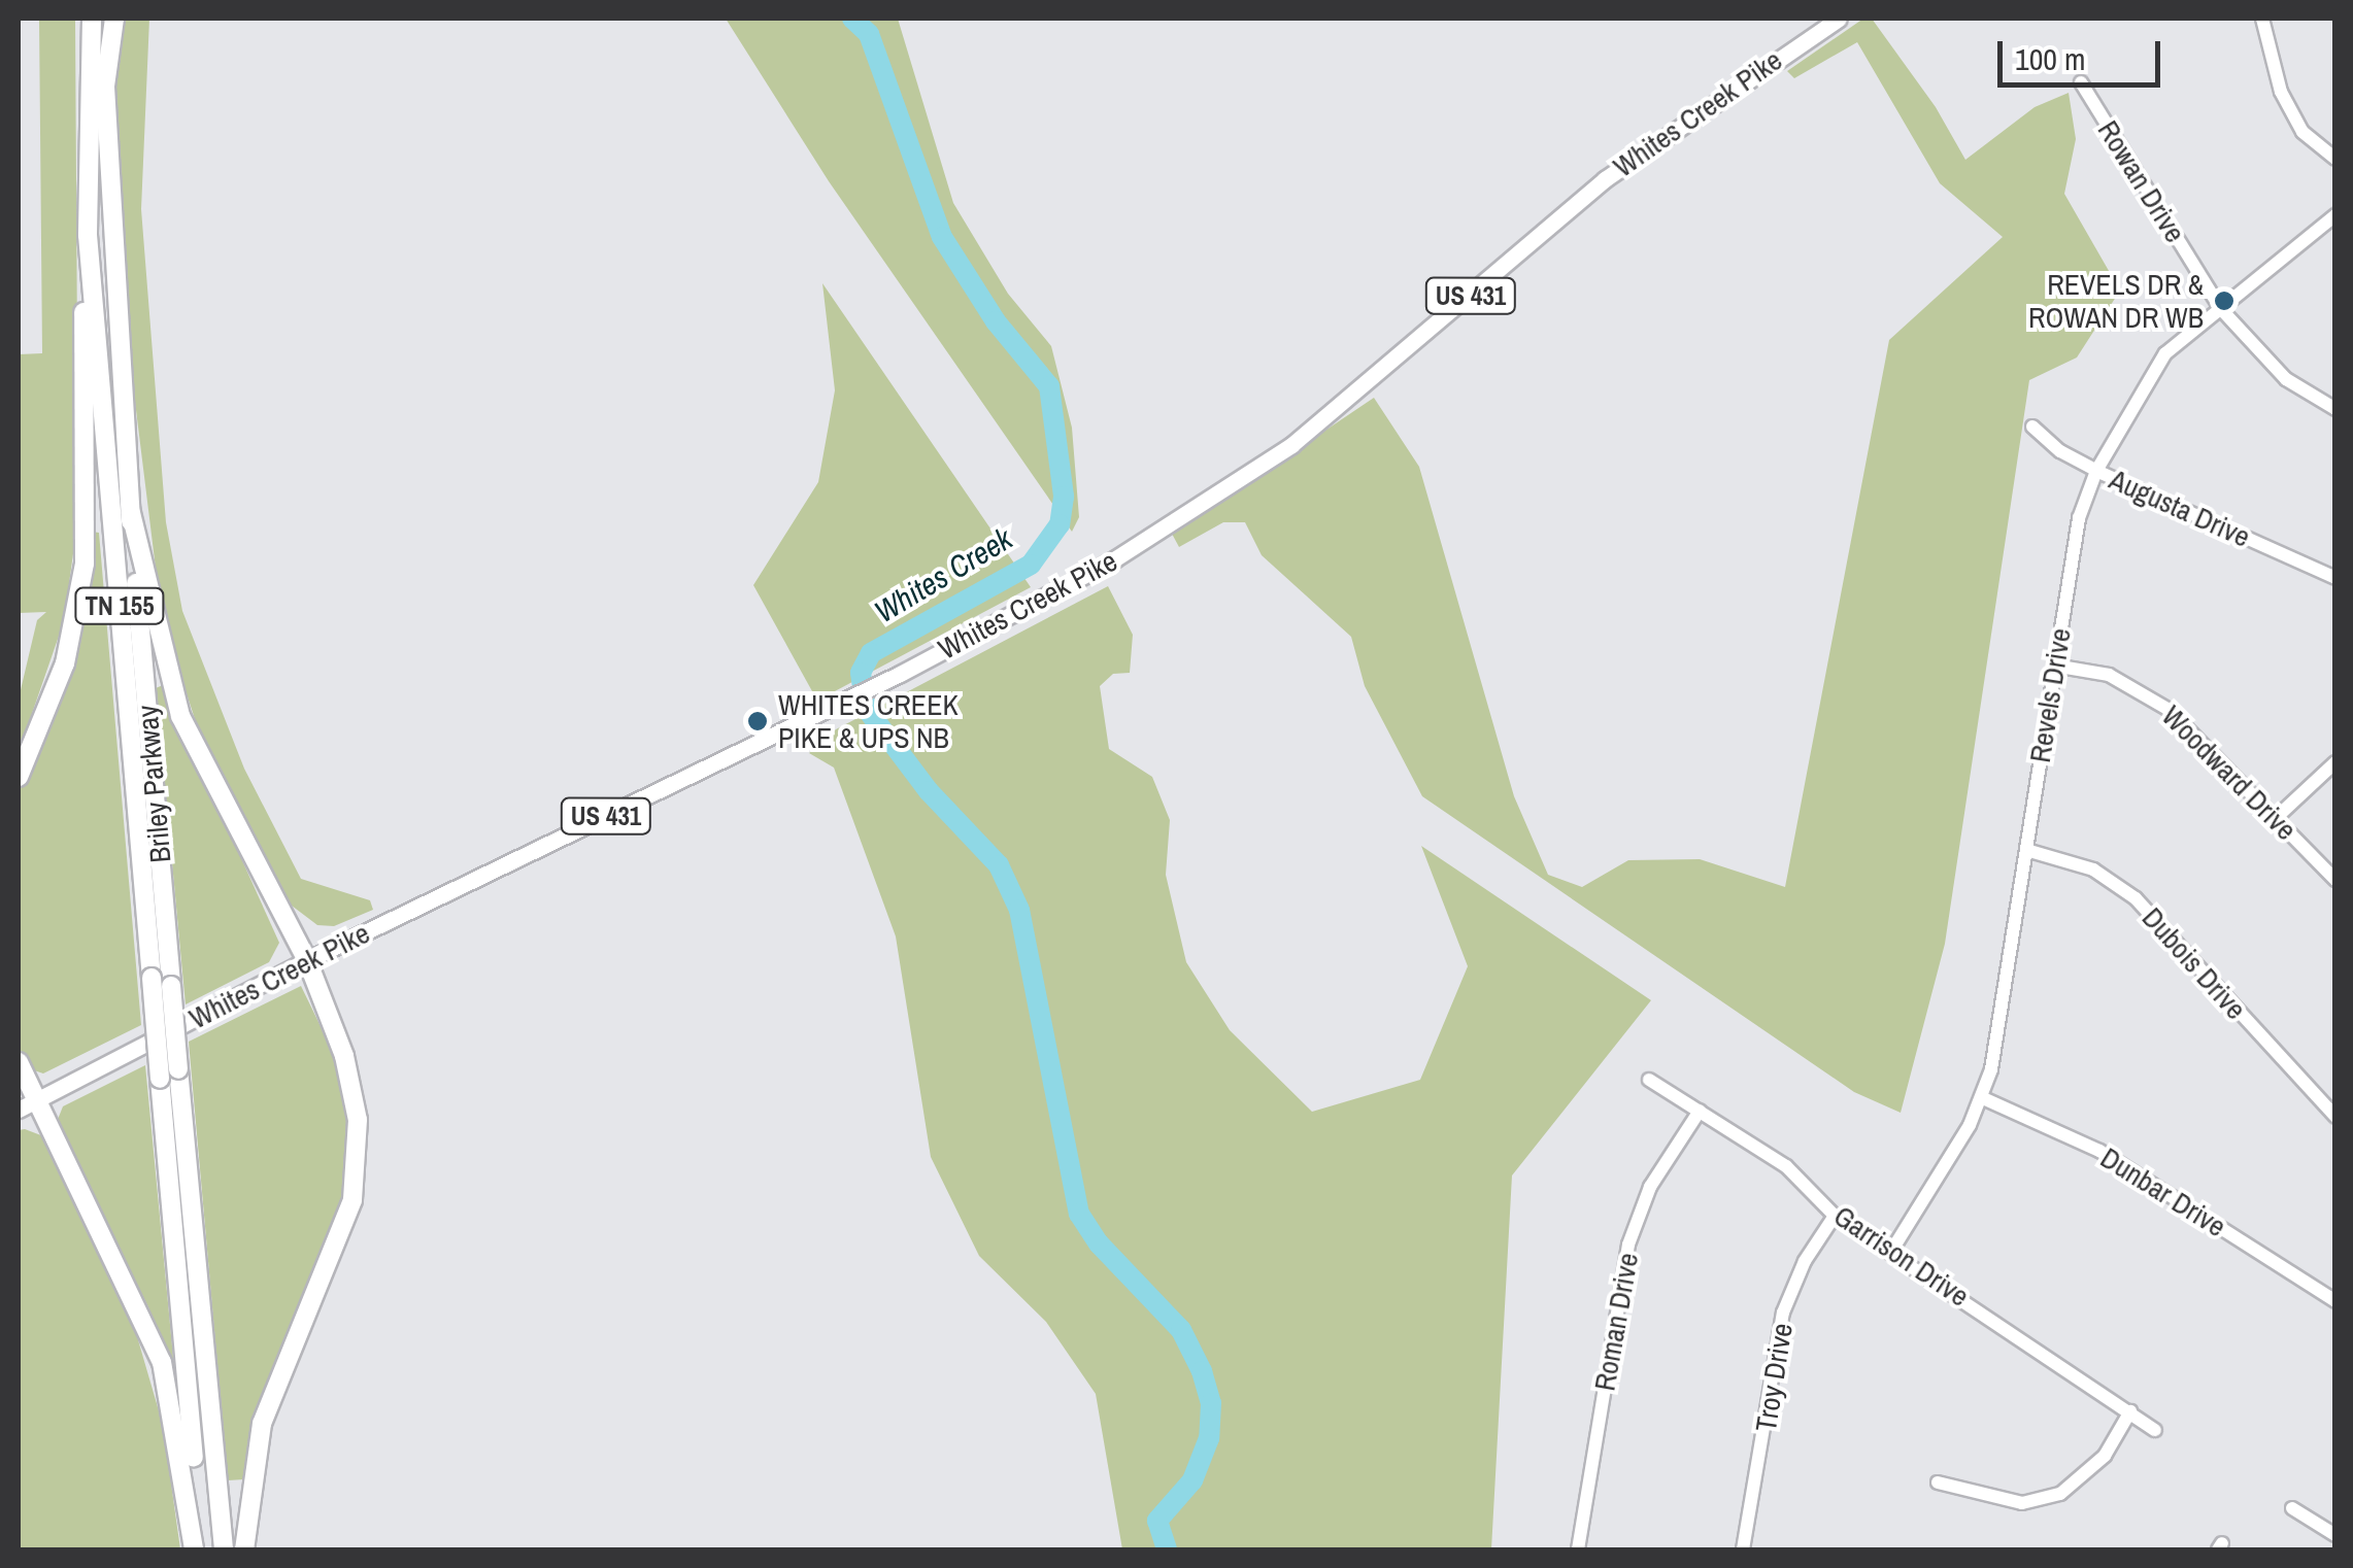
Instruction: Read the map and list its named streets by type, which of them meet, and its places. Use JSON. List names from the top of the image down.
{
  "streets": {
    "highway": ["TN 155", "Briley Parkway"],
    "main road": ["Whites Creek Pike", "US 431"],
    "street": [
      "Rowan Drive",
      "Augusta Drive",
      "Revels Drive",
      "Woodward Drive",
      "Dubois Drive",
      "Dunbar Drive",
      "Garrison Drive",
      "Roman Drive",
      "Troy Drive"
    ]
  },
  "crossings": [
    ["Rowan Drive", "Revels Drive"],
    ["Augusta Drive", "Revels Drive"],
    ["Revels Drive", "Woodward Drive"],
    ["Revels Drive", "Dubois Drive"],
    ["Revels Drive", "Dunbar Drive"],
    ["Revels Drive", "Garrison Drive"],
    ["Garrison Drive", "Roman Drive"],
    ["Garrison Drive", "Troy Drive"]
  ],
  "water": ["Whites Creek"],
  "places": ["REVELS DR & ROWAN DR WB", "WHITES CREEK PIKE & UPS NB"],
  "scale_bar": "100 m"
}
